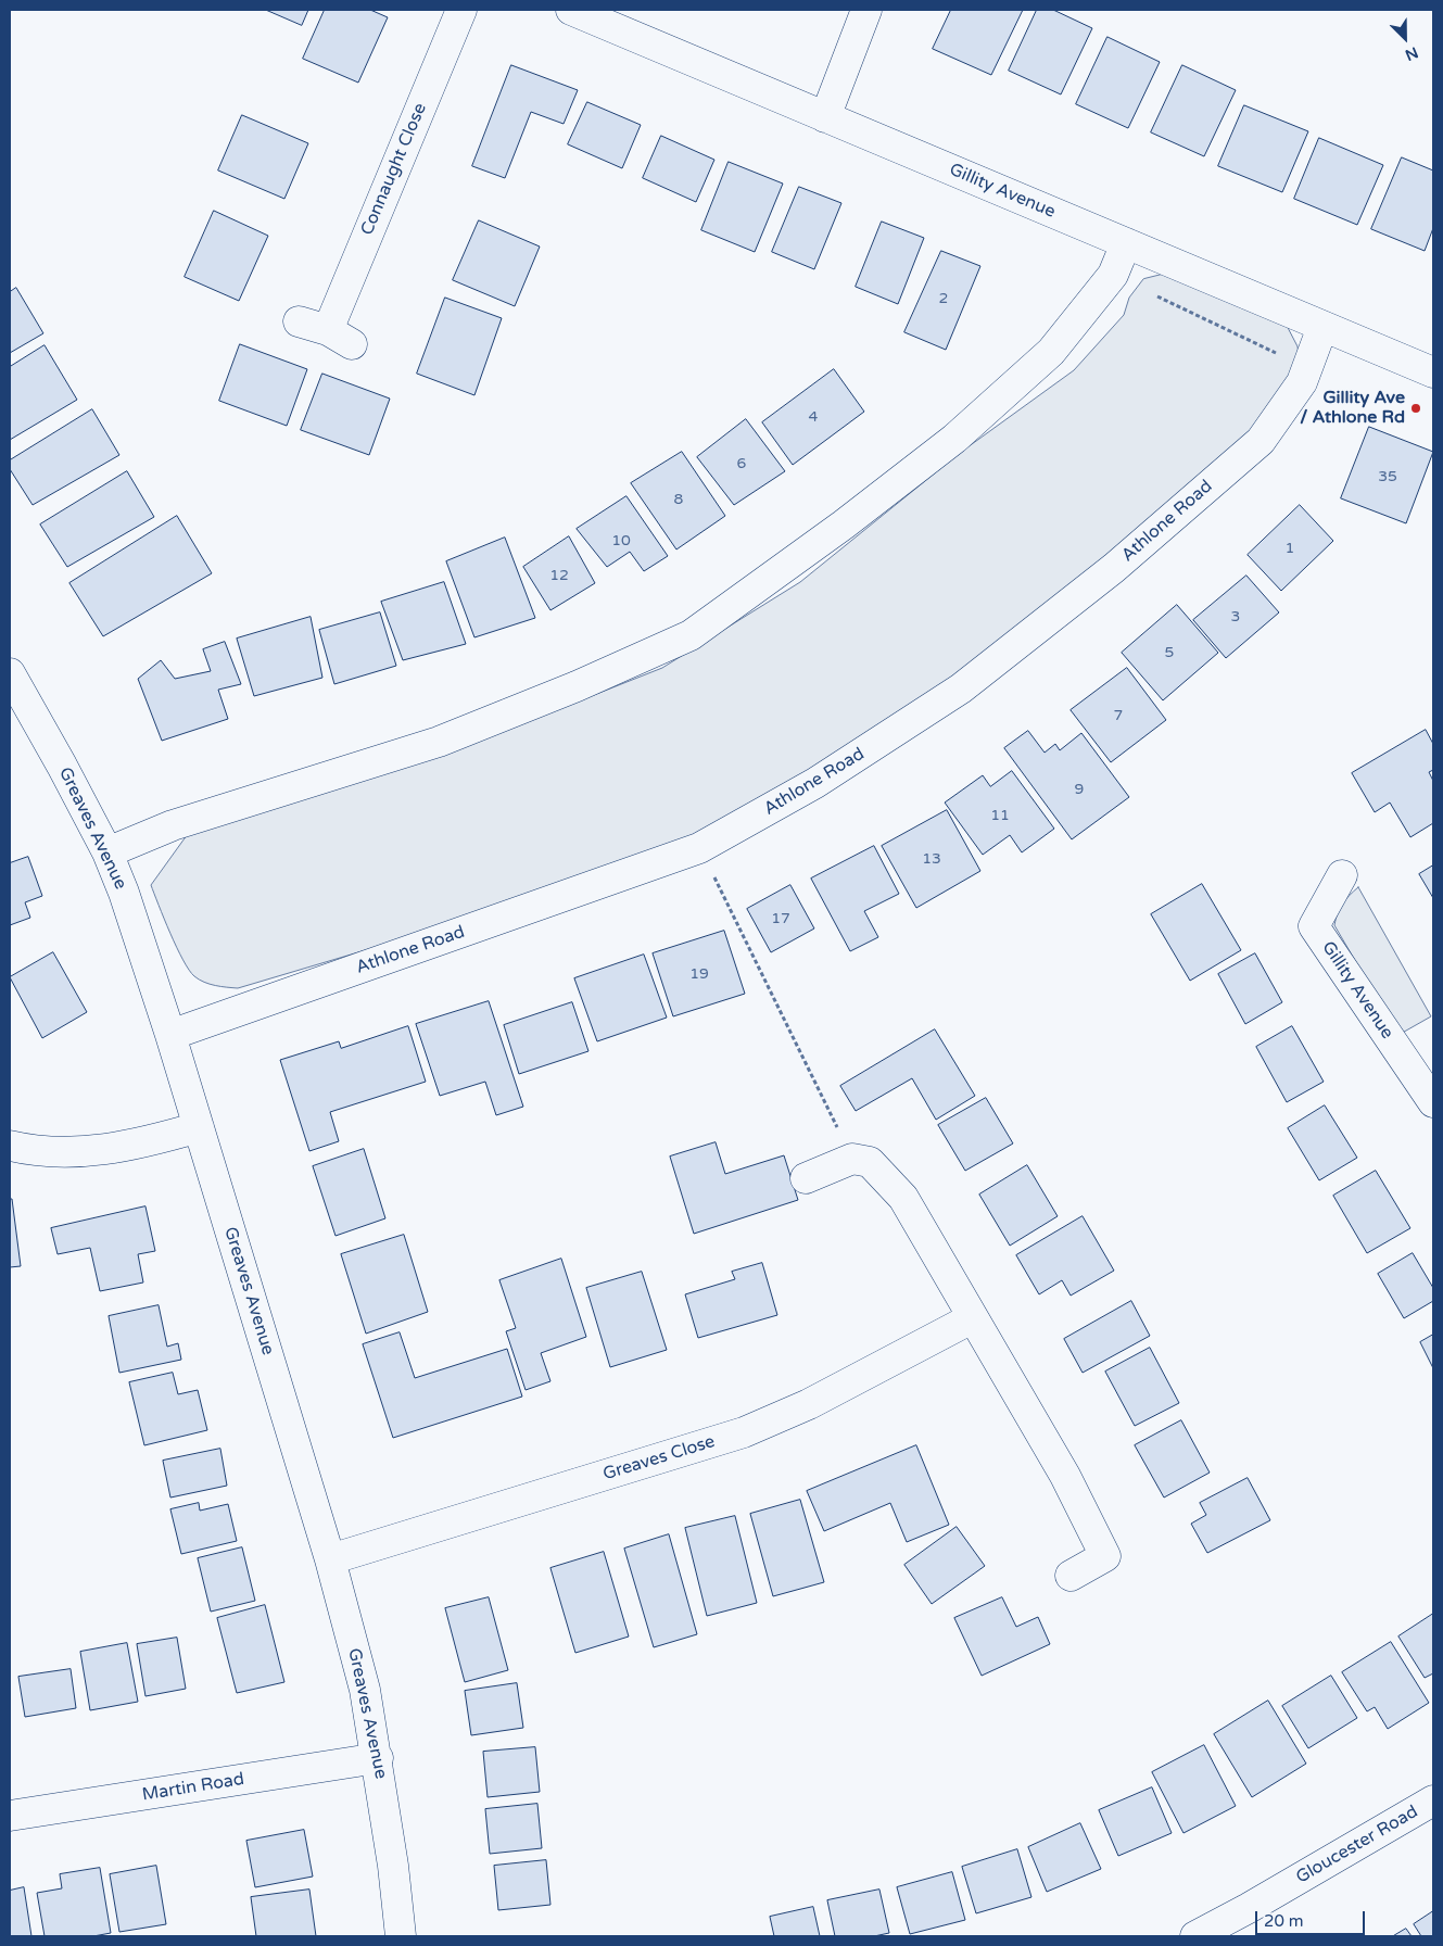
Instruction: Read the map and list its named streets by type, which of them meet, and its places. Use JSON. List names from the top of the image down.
{
  "streets": {
    "street": [
      "Connaught Close",
      "Gillity Avenue",
      "Athlone Road",
      "Greaves Avenue",
      "Greaves Close",
      "Martin Road",
      "Gloucester Road"
    ]
  },
  "crossings": [
    ["Gillity Avenue", "Athlone Road"],
    ["Athlone Road", "Greaves Avenue"],
    ["Greaves Avenue", "Greaves Close"],
    ["Greaves Avenue", "Martin Road"]
  ],
  "places": ["Gillity Ave / Athlone Rd"],
  "house_numbers": [
    "2",
    "4",
    "6",
    "35",
    "8",
    "10",
    "1",
    "12",
    "3",
    "5",
    "7",
    "9",
    "11",
    "13",
    "17",
    "19"
  ],
  "scale_bar": "20 m",
  "north": "bottom right"
}
